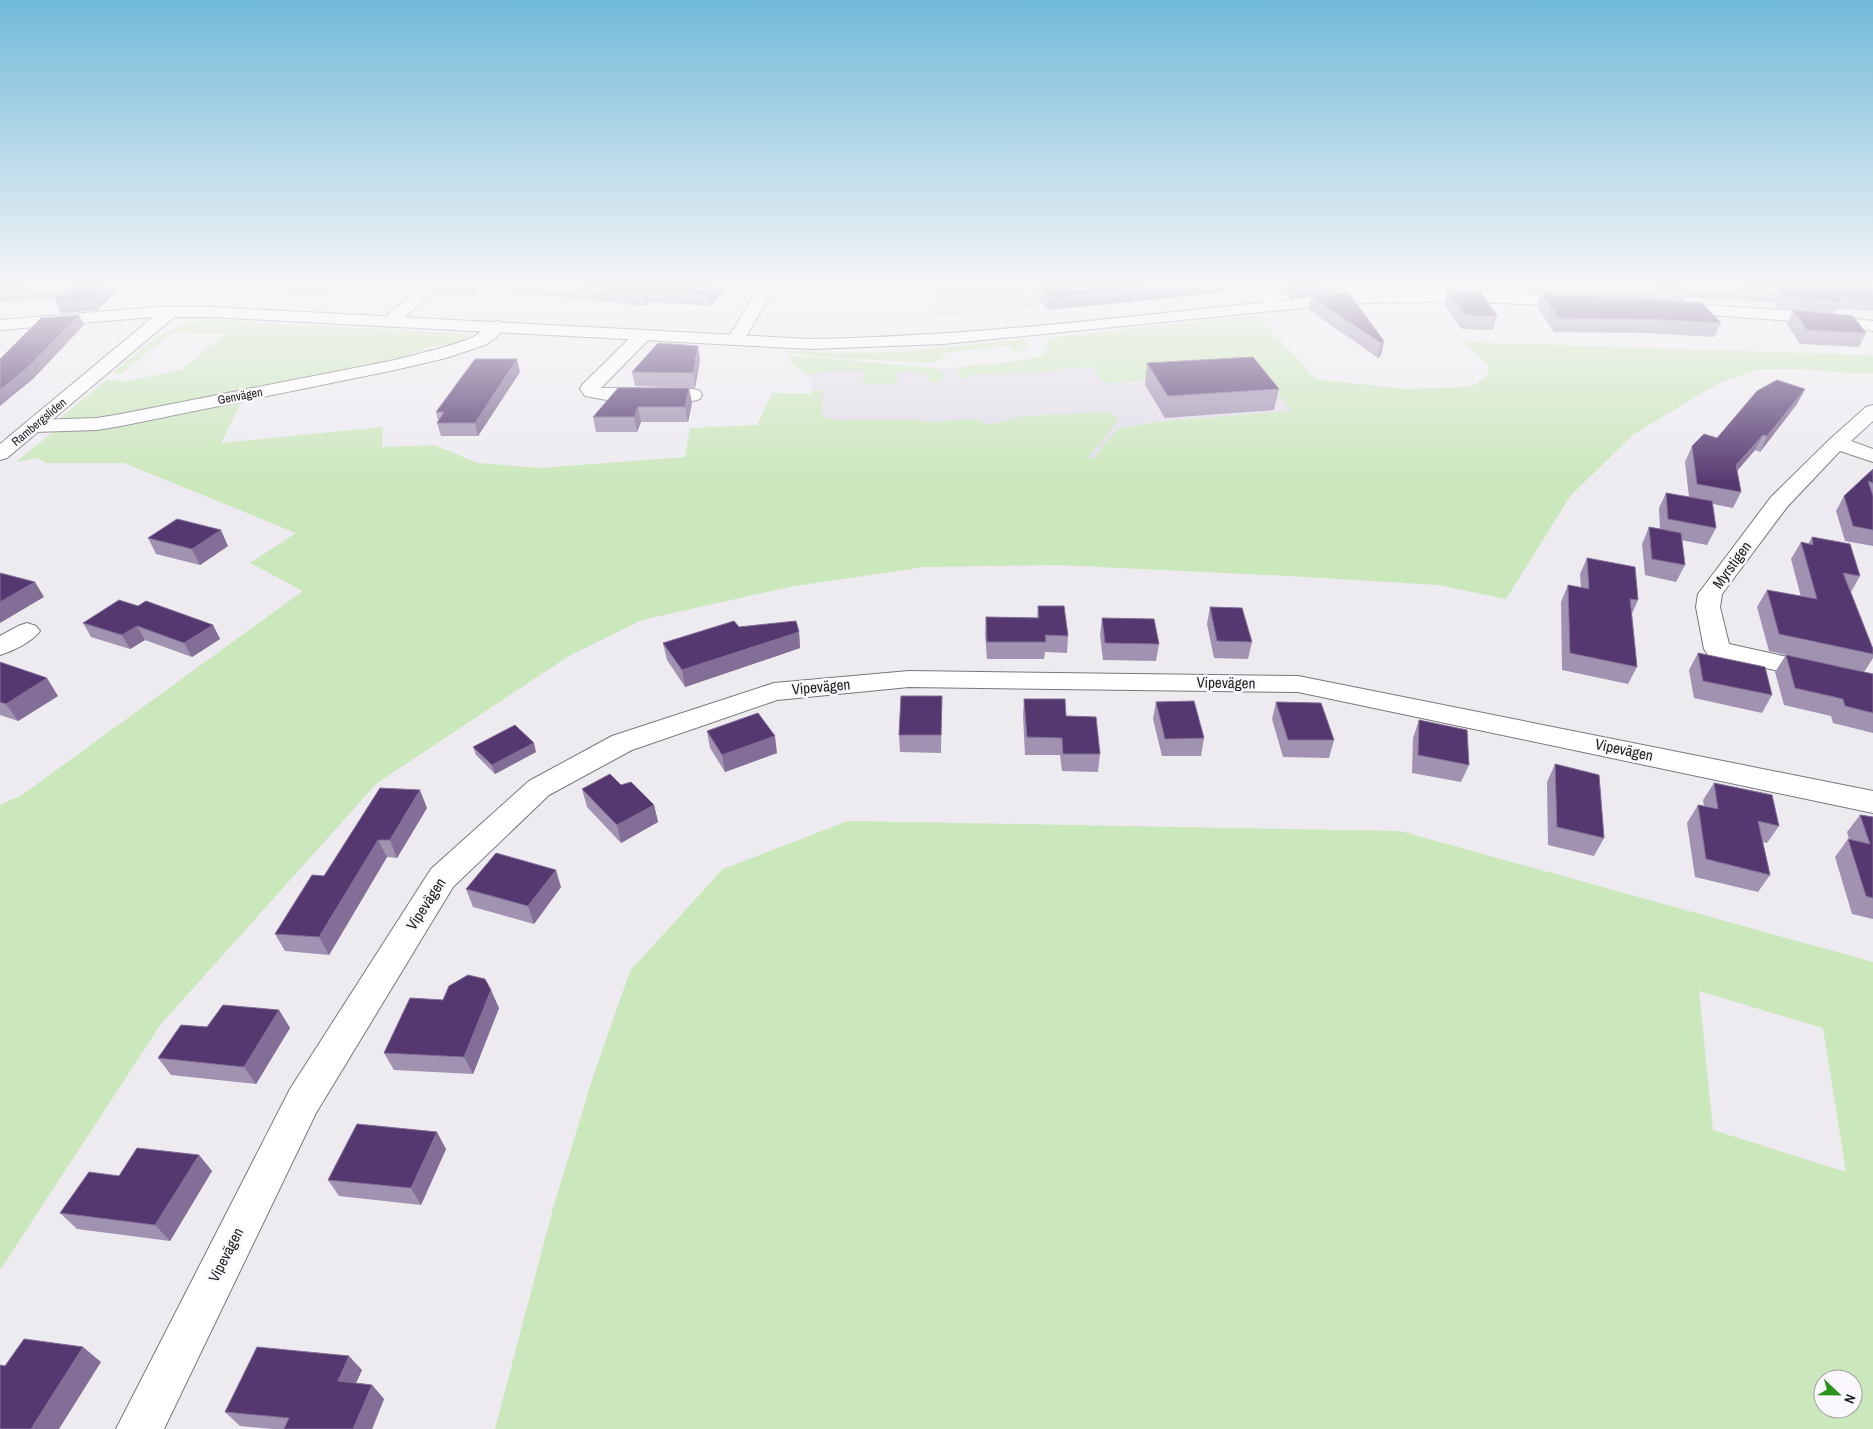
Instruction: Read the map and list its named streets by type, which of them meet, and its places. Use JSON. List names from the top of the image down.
{
  "streets": {
    "street": [
      "Genvägen",
      "Rambergsliden",
      "Myrstigen",
      "Vipevägen"
    ]
  },
  "crossings": [
    ["Genvägen", "Rambergsliden"]
  ],
  "north": "right"
}
